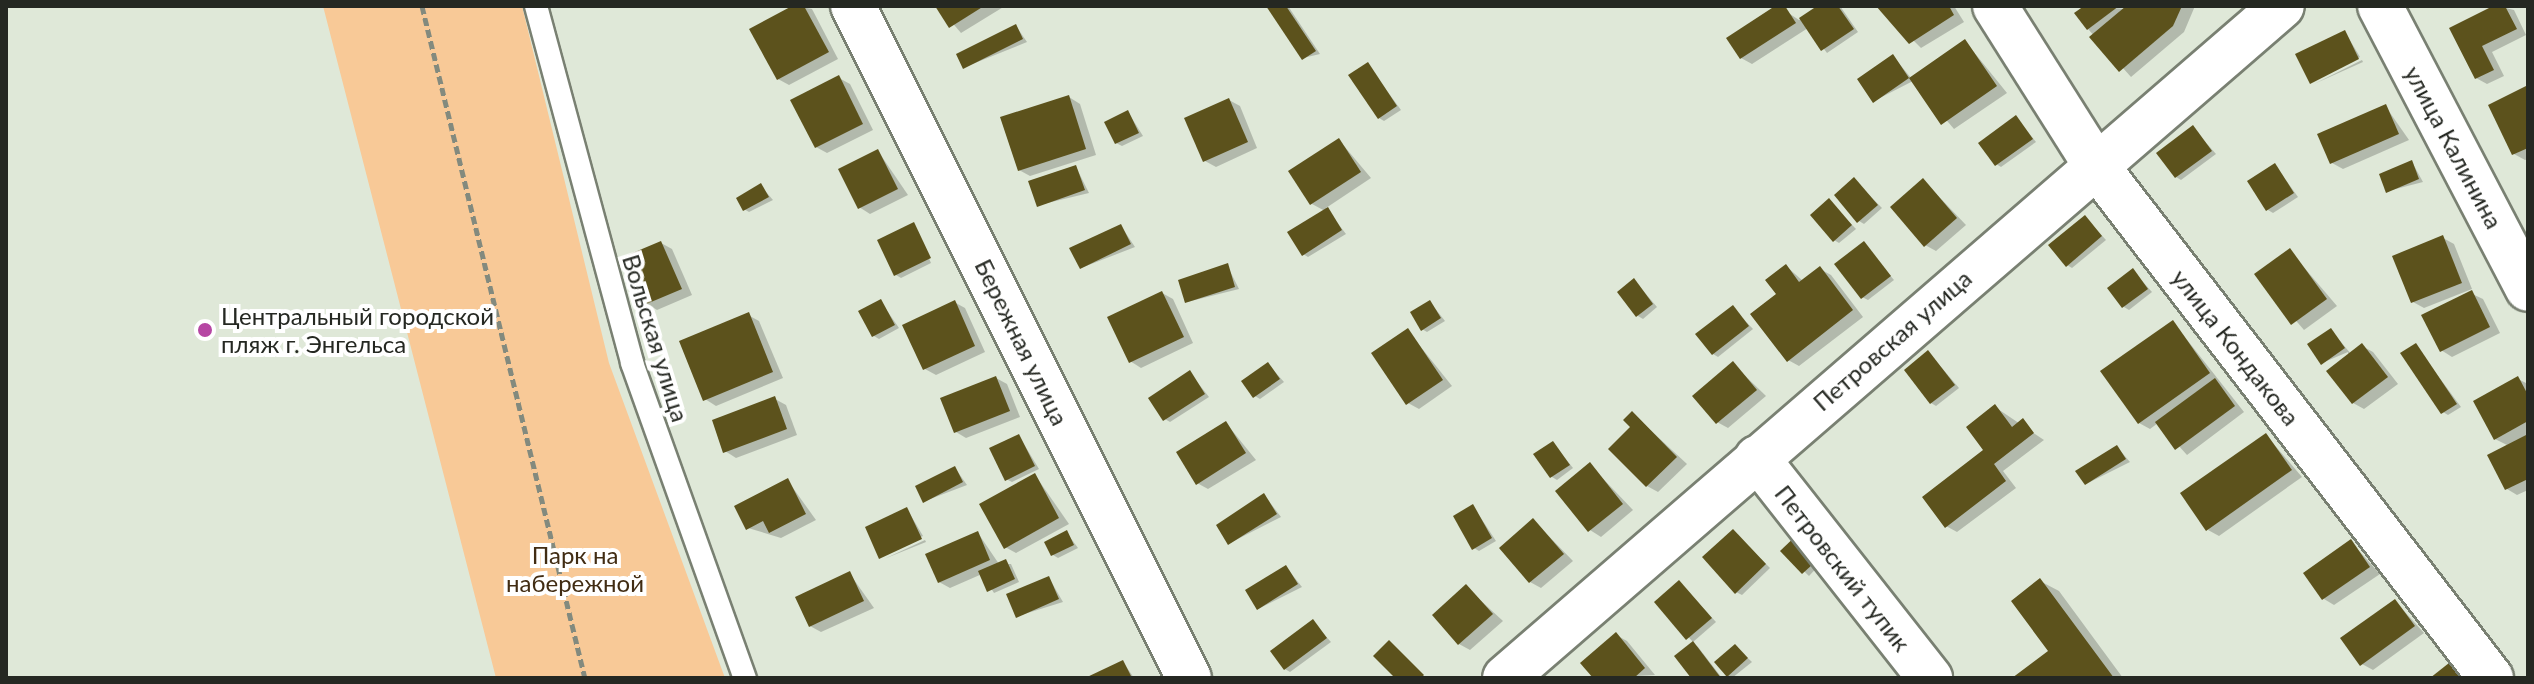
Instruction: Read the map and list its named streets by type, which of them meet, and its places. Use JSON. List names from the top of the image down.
{
  "streets": {
    "street": [
      "улица Калинина",
      "Петровская улица",
      "Бережная улица",
      "улица Кондакова",
      "Петровский тупик"
    ],
    "lane": ["Вольская улица"]
  },
  "crossings": [
    ["Петровская улица", "улица Кондакова"],
    ["Петровская улица", "Петровский тупик"]
  ],
  "parks": ["Парк на набережной"],
  "places": ["Центральный городской пляж г. Энгельса"]
}
